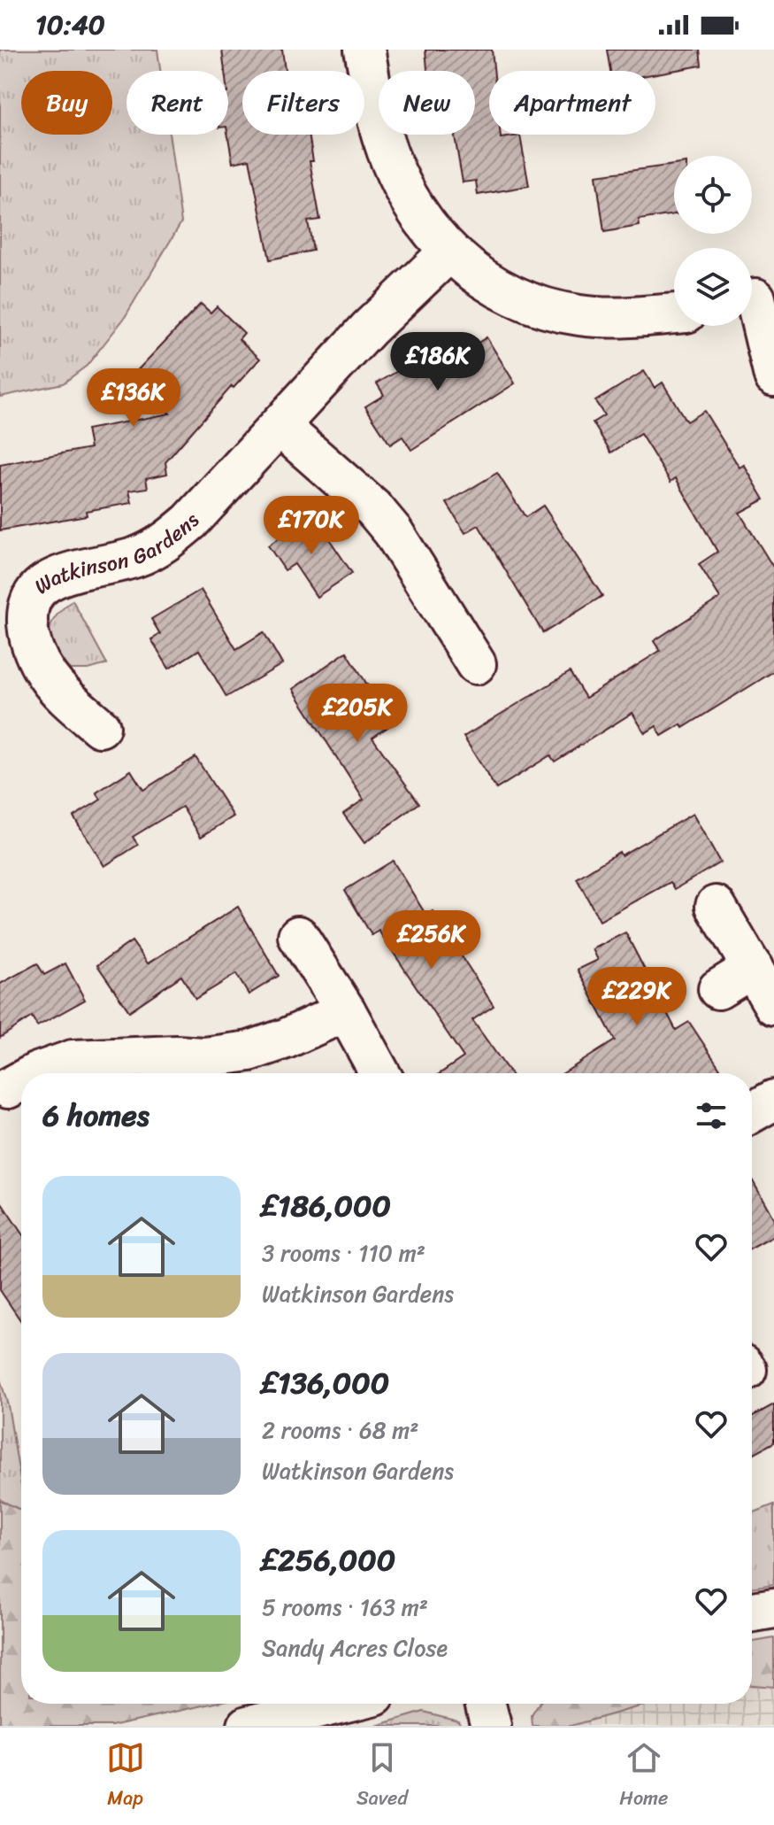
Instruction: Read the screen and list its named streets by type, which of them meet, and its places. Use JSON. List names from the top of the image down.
{
  "streets": {
    "street": ["Watkinson Gardens"]
  },
  "page": {
    "status": "10:40",
    "chip": [
      "Buy",
      "Rent",
      "Filters",
      "New",
      "Apartment"
    ],
    "price": [
      "£186K",
      "£136K",
      "£170K",
      "£205K",
      "£256K",
      "£229K"
    ],
    "heading": "6 homes",
    "list": [
      {
        "name": "£186,000",
        "note": "3 rooms · 110 m² · Watkinson Gardens"
      },
      {
        "name": "£136,000",
        "note": "2 rooms · 68 m² · Watkinson Gardens"
      },
      {
        "name": "£256,000",
        "note": "5 rooms · 163 m² · Sandy Acres Close"
      }
    ],
    "tabs": ["Map", "Saved", "Home"]
  }
}
